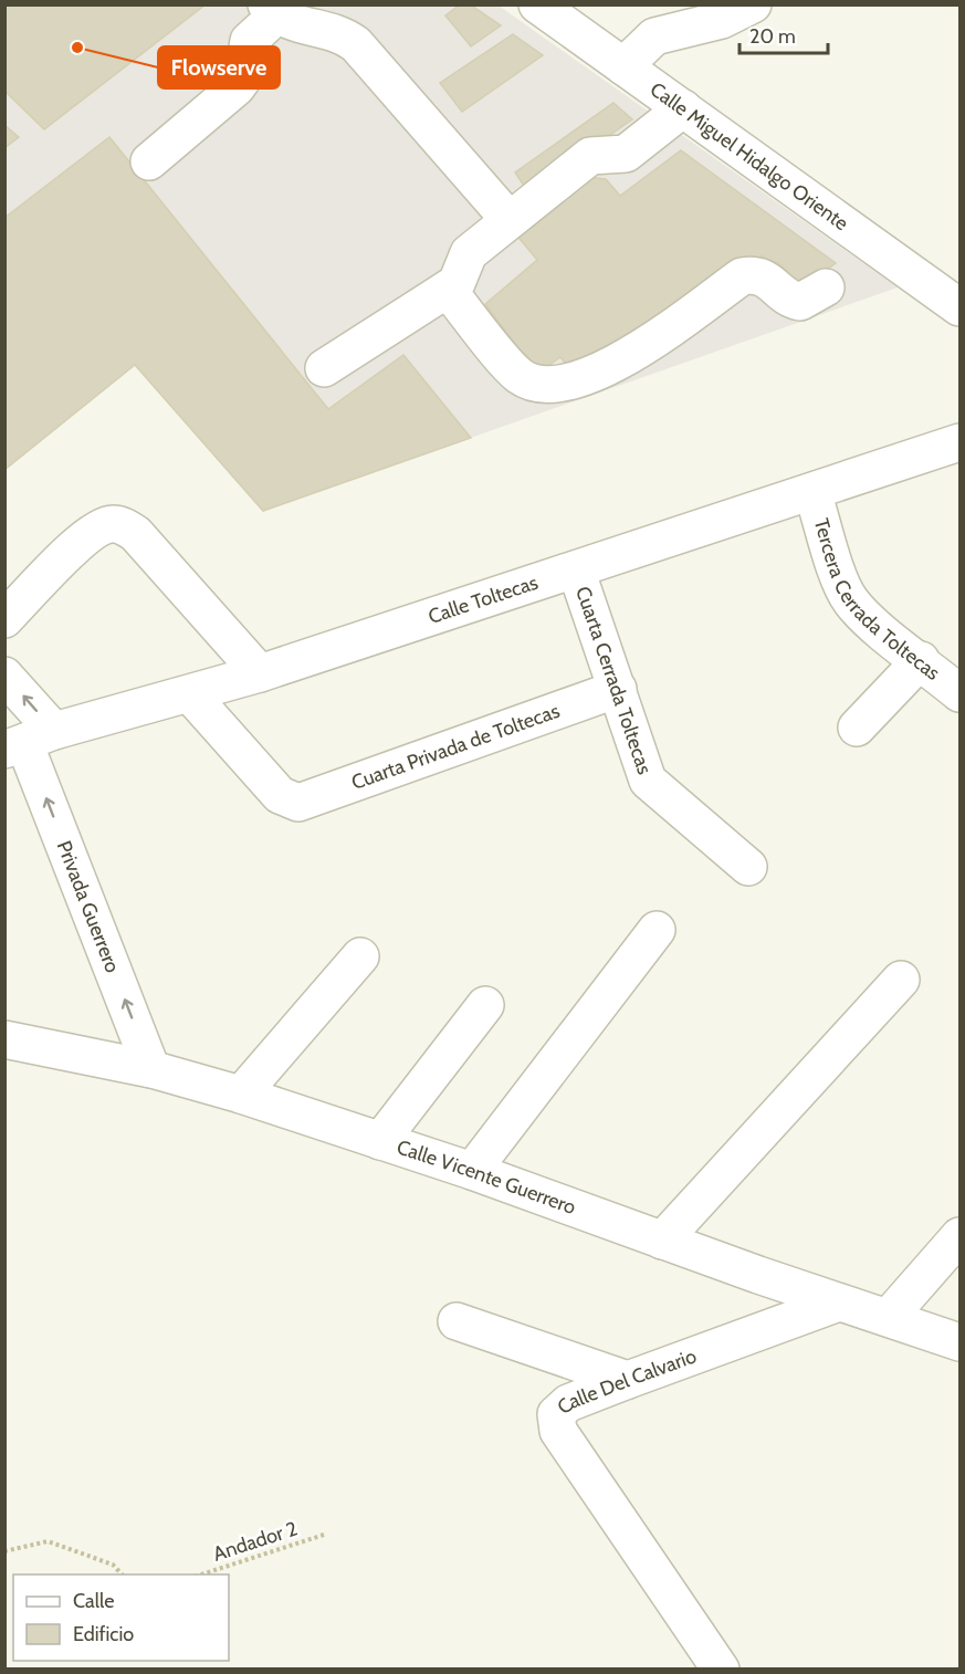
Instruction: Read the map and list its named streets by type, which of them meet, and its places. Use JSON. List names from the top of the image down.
{
  "streets": {
    "street": [
      "Calle Miguel Hidalgo Oriente",
      "Tercera Cerrada Toltecas",
      "Calle Toltecas",
      "Cuarta Cerrada Toltecas",
      "Cuarta Privada de Toltecas",
      "Privada Guerrero",
      "Calle Vicente Guerrero",
      "Calle Del Calvario"
    ],
    "path": ["Andador 2"]
  },
  "crossings": [
    ["Tercera Cerrada Toltecas", "Calle Toltecas"],
    ["Calle Toltecas", "Cuarta Cerrada Toltecas"],
    ["Calle Toltecas", "Cuarta Privada de Toltecas"],
    ["Calle Toltecas", "Privada Guerrero"],
    ["Cuarta Cerrada Toltecas", "Cuarta Privada de Toltecas"],
    ["Privada Guerrero", "Calle Vicente Guerrero"],
    ["Calle Vicente Guerrero", "Calle Del Calvario"]
  ],
  "one_way": ["Privada Guerrero"],
  "places": ["Flowserve"],
  "legend": ["Calle", "Edificio"],
  "scale_bar": "20 m"
}
